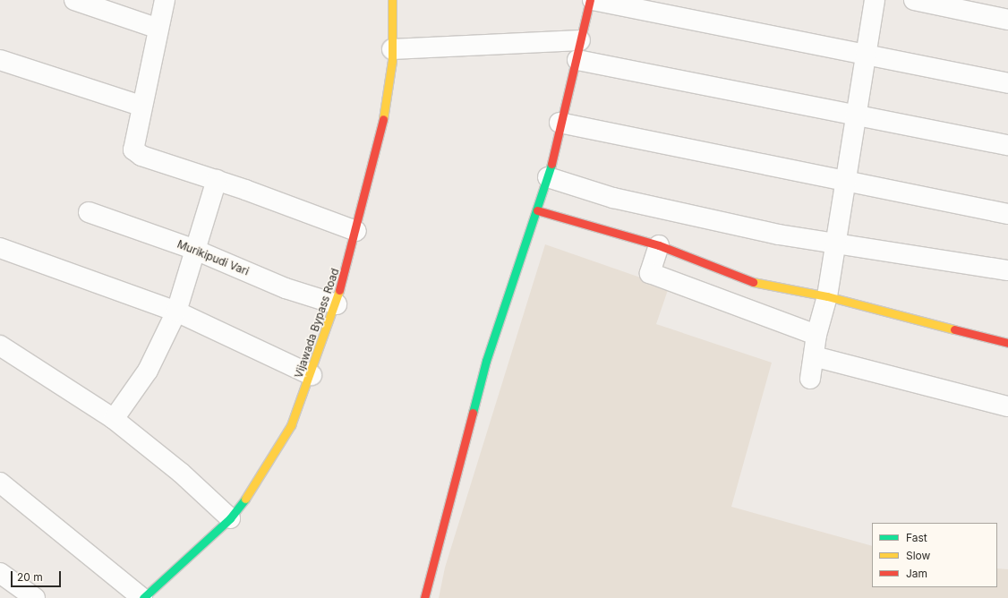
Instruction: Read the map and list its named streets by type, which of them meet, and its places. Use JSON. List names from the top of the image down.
{
  "streets": {
    "street": ["Murikipudi Vari", "Vijawada Bypass Road"]
  },
  "crossings": [
    ["Murikipudi Vari", "Vijawada Bypass Road"]
  ],
  "legend": ["Fast", "Slow", "Jam"],
  "scale_bar": "20 m"
}
